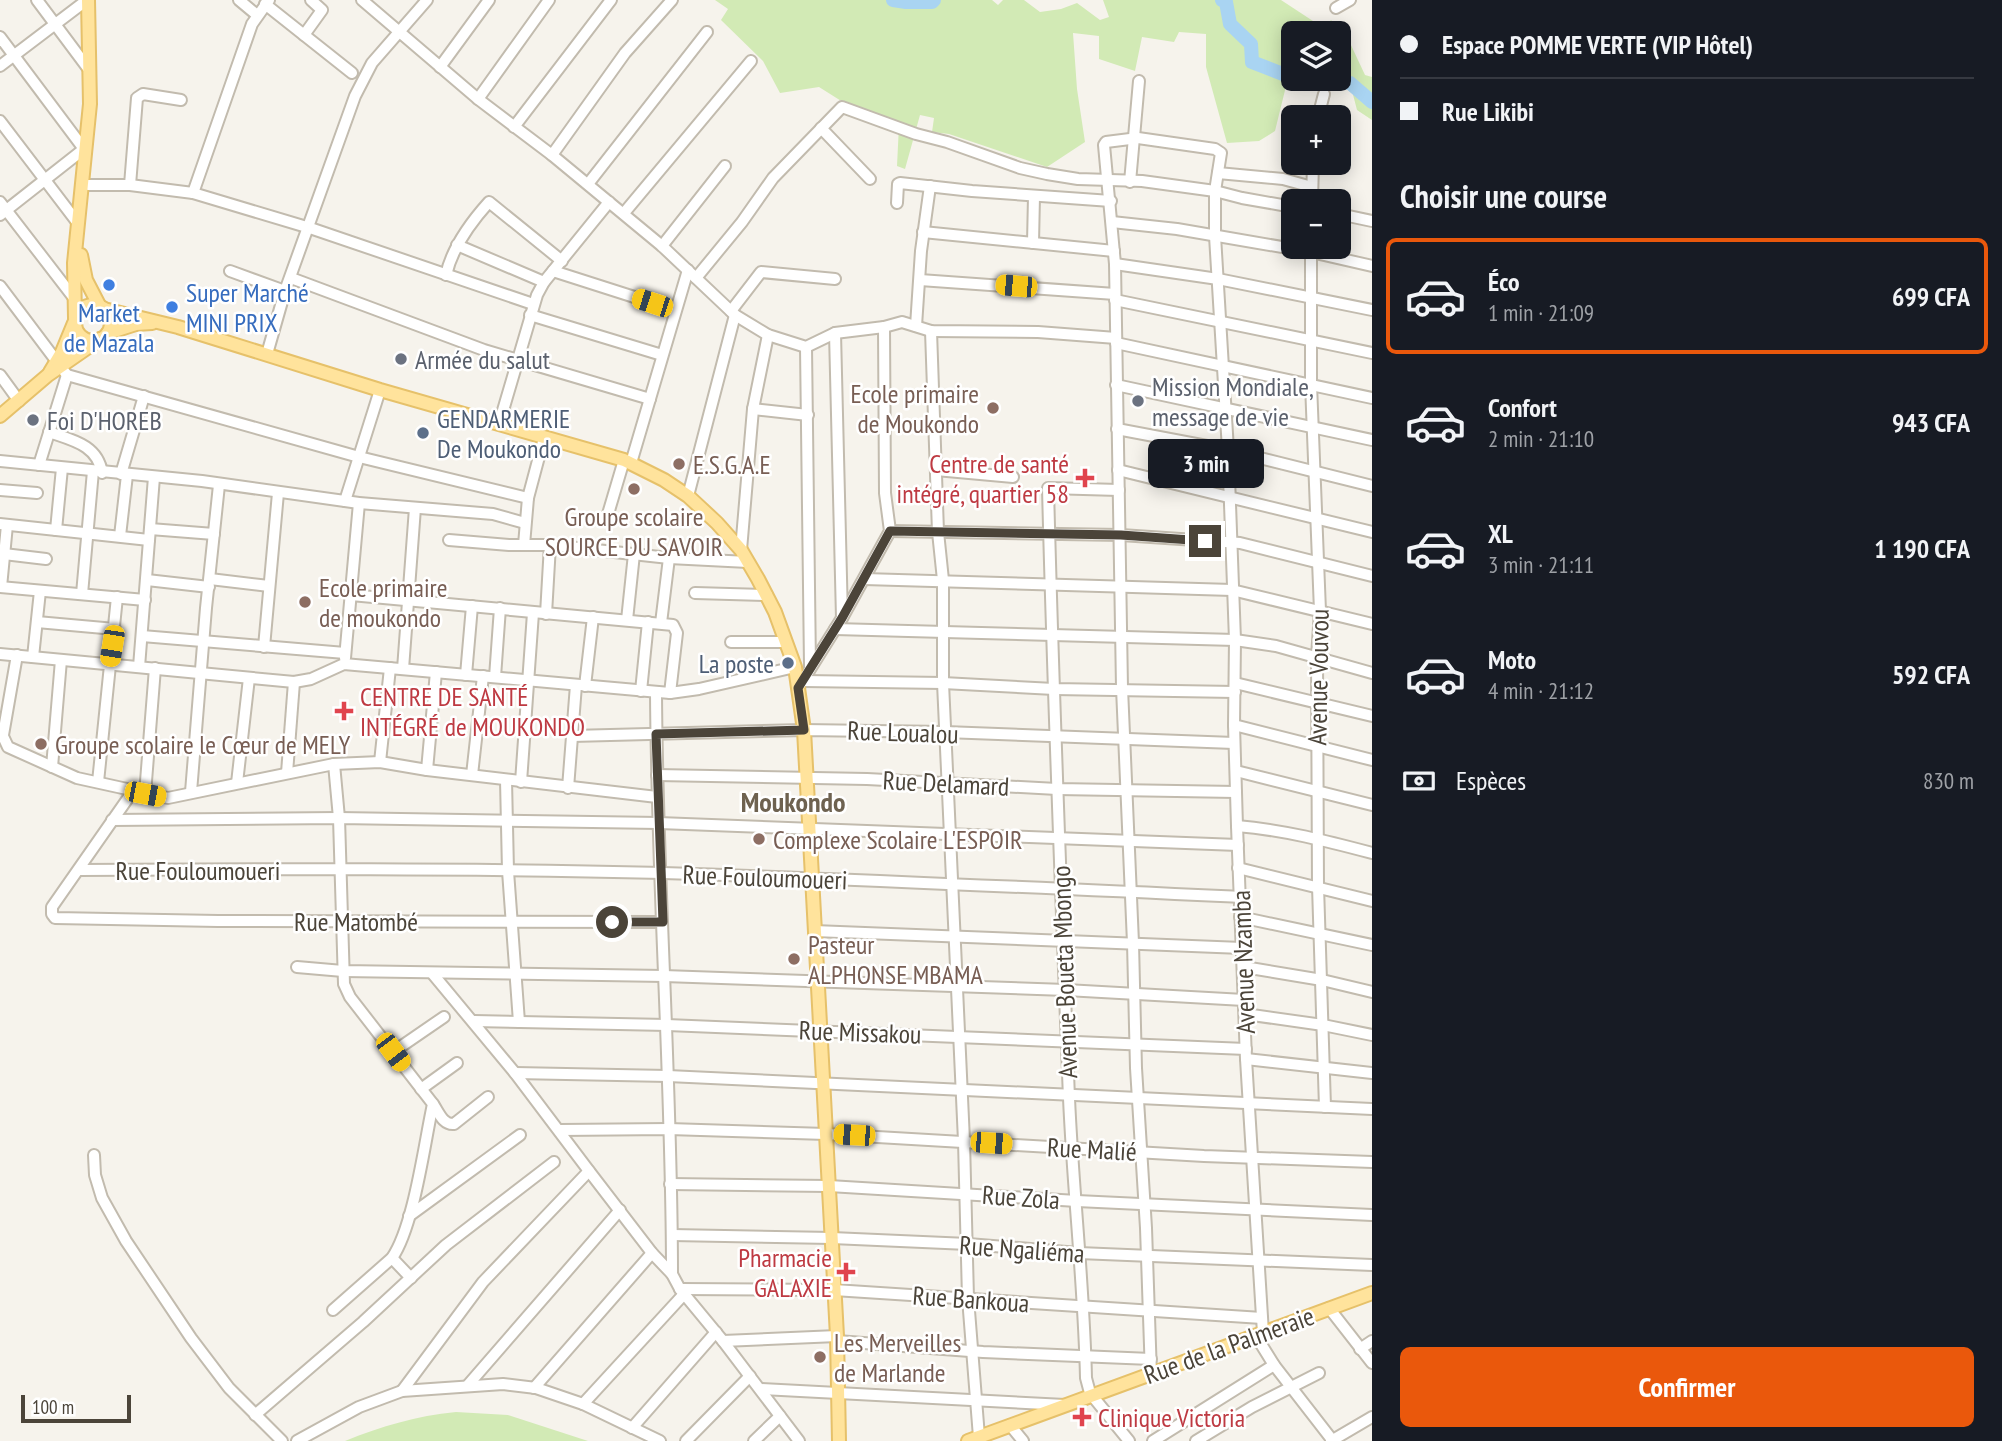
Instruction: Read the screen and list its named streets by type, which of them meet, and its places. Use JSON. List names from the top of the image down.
{
  "streets": {
    "main road": ["Rue de la Palmeraie"],
    "street": [
      "Avenue Vouvou",
      "Rue Loualou",
      "Rue Delamard",
      "Rue Fouloumoueri",
      "Rue Matombé",
      "Avenue Nzamba",
      "Avenue Boueta Mbongo",
      "Rue Missakou",
      "Rue Malié",
      "Rue Zola",
      "Rue Ngaliéma",
      "Rue Bankoua"
    ]
  },
  "crossings": [
    ["Avenue Vouvou", "Rue Missakou"],
    ["Rue Loualou", "Avenue Nzamba"],
    ["Rue Loualou", "Avenue Boueta Mbongo"],
    ["Rue Delamard", "Avenue Nzamba"],
    ["Rue Delamard", "Avenue Boueta Mbongo"],
    ["Rue Fouloumoueri", "Rue Matombé"],
    ["Rue Fouloumoueri", "Avenue Nzamba"],
    ["Rue Fouloumoueri", "Avenue Boueta Mbongo"],
    ["Avenue Nzamba", "Rue Missakou"],
    ["Avenue Nzamba", "Rue Malié"],
    ["Avenue Nzamba", "Rue Zola"],
    ["Avenue Nzamba", "Rue Ngaliéma"],
    ["Avenue Nzamba", "Rue Bankoua"],
    ["Avenue Nzamba", "Rue de la Palmeraie"],
    ["Avenue Boueta Mbongo", "Rue Missakou"],
    ["Avenue Boueta Mbongo", "Rue Malié"],
    ["Avenue Boueta Mbongo", "Rue Zola"],
    ["Avenue Boueta Mbongo", "Rue Ngaliéma"],
    ["Avenue Boueta Mbongo", "Rue Bankoua"],
    ["Avenue Boueta Mbongo", "Rue de la Palmeraie"]
  ],
  "districts": ["Moukondo"],
  "places": {
    "other": [
      "Market de Mazala",
      "Super Marché MINI PRIX",
      "Armée du salut",
      "Mission Mondiale, message de vie",
      "Ecole primaire de Moukondo",
      "Foi D'HOREB",
      "GENDARMERIE De Moukondo",
      "E.S.G.A.E",
      "Groupe scolaire SOURCE DU SAVOIR",
      "Ecole primaire de moukondo",
      "La poste",
      "Groupe scolaire le Cœur de MELY",
      "Complexe Scolaire L'ESPOIR",
      "Pasteur ALPHONSE MBAMA",
      "Les Merveilles de Marlande"
    ],
    "health": [
      "Centre de santé intégré, quartier 58",
      "CENTRE DE SANTÉ INTÉGRÉ de MOUKONDO",
      "Pharmacie GALAXIE",
      "Clinique Victoria"
    ]
  },
  "scale_bar": "100 m",
  "page": {
    "banner": ["Espace POMME VERTE (VIP Hôtel)", "Rue Likibi"],
    "map_buttons": ["+", "−"],
    "heading": "Choisir une course",
    "list": [
      {
        "name": "Éco",
        "note": "1 min · 21:09",
        "value": "699 CFA"
      },
      {
        "name": "Confort",
        "note": "2 min · 21:10",
        "value": "943 CFA"
      },
      {
        "name": "XL",
        "note": "3 min · 21:11",
        "value": "1 190 CFA"
      },
      {
        "name": "Moto",
        "note": "4 min · 21:12",
        "value": "592 CFA"
      }
    ],
    "bubble": "3 min",
    "pay": ["Espèces", "830 m"],
    "buttons": "Confirmer",
    "scale": "100 m"
  }
}
